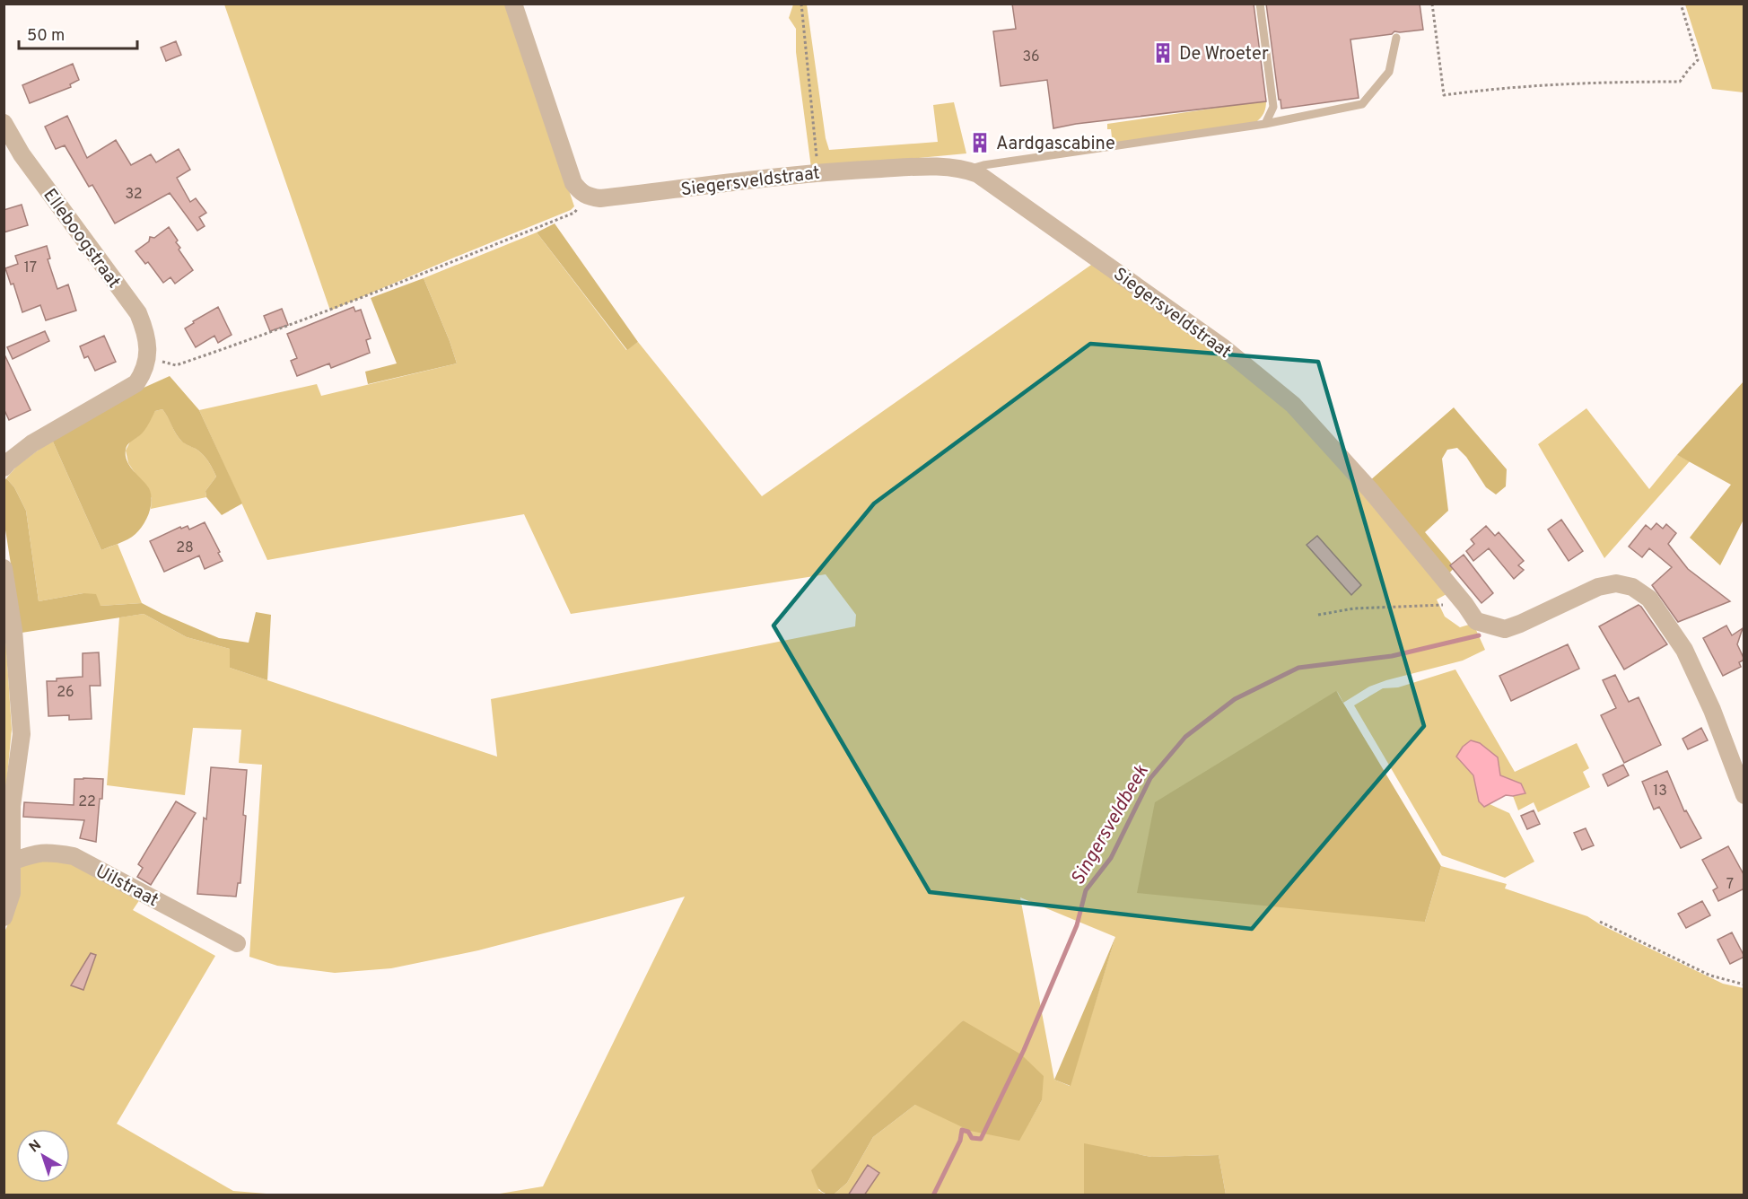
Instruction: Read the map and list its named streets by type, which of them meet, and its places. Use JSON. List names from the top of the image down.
{
  "streets": {
    "street": ["Siegersveldstraat", "Elleboogstraat", "Uilstraat"]
  },
  "water": ["Singersveldbeek"],
  "places": {
    "building": ["De Wroeter", "Aardgascabine"]
  },
  "house_numbers": [
    "36",
    "32",
    "17",
    "28",
    "26",
    "13",
    "22",
    "7"
  ],
  "scale_bar": "50 m",
  "north": "top left"
}
